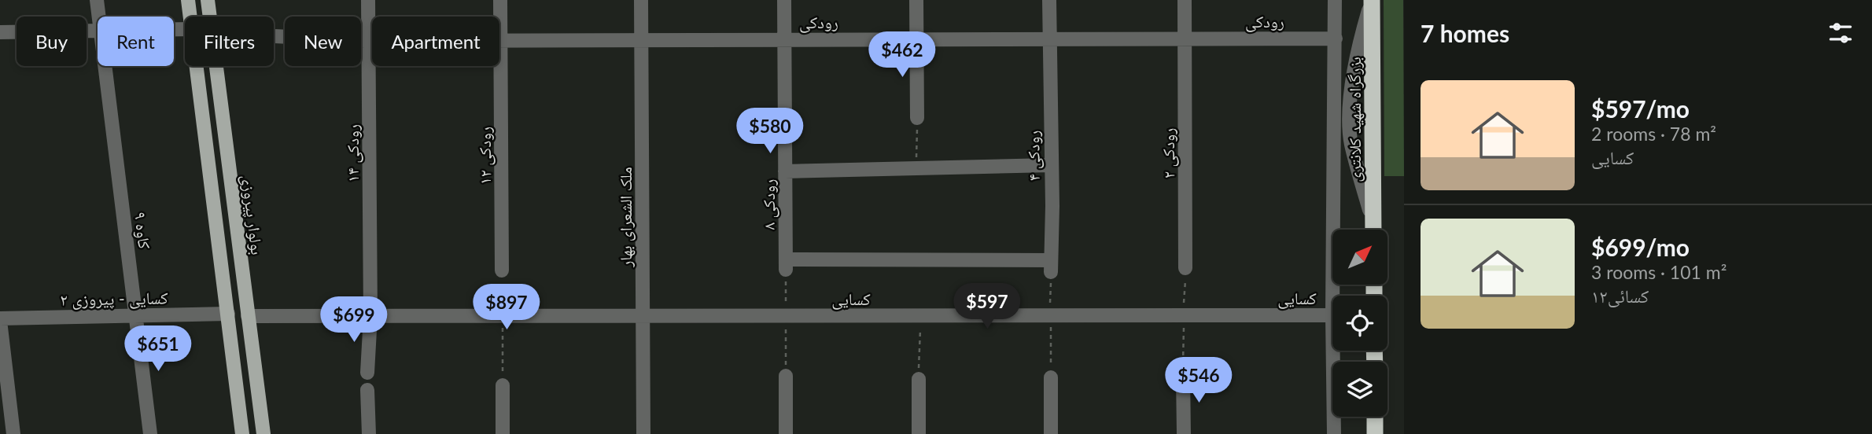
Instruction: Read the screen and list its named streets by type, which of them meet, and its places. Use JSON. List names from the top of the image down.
{
  "streets": {
    "highway": ["بزرگراه شهید کلانتری"],
    "main road": ["بولوار پیروزی"],
    "street": [
      "رودکی",
      "رودکی ۱۴",
      "رودکی ۲",
      "رودکی ۱۲",
      "رودکی ۴",
      "رودکی ۸",
      "ملک الشعرای بهار",
      "کاوه ۹",
      "کسایی",
      "کسایی - پیروزی ۲"
    ]
  },
  "crossings": [
    ["رودکی", "رودکی ۱۴"],
    ["رودکی", "رودکی ۲"],
    ["رودکی", "رودکی ۱۲"],
    ["رودکی", "رودکی ۴"],
    ["رودکی", "رودکی ۸"],
    ["رودکی", "ملک الشعرای بهار"],
    ["رودکی ۱۴", "کسایی"],
    ["رودکی ۴", "رودکی ۸"],
    ["بولوار پیروزی", "کسایی"],
    ["ملک الشعرای بهار", "کسایی"],
    ["کاوه ۹", "کسایی - پیروزی ۲"]
  ],
  "north": "top right",
  "page": {
    "heading": "7 homes",
    "chip": [
      "Buy",
      "Rent",
      "Filters",
      "New",
      "Apartment"
    ],
    "price": [
      "$462",
      "$580",
      "$597",
      "$897",
      "$699",
      "$651",
      "$546"
    ],
    "list": [
      {
        "name": "$597/mo",
        "note": "2 rooms · 78 m² · کسایی"
      },
      {
        "name": "$699/mo",
        "note": "3 rooms · 101 m² · کسائی۱۲"
      }
    ]
  }
}
